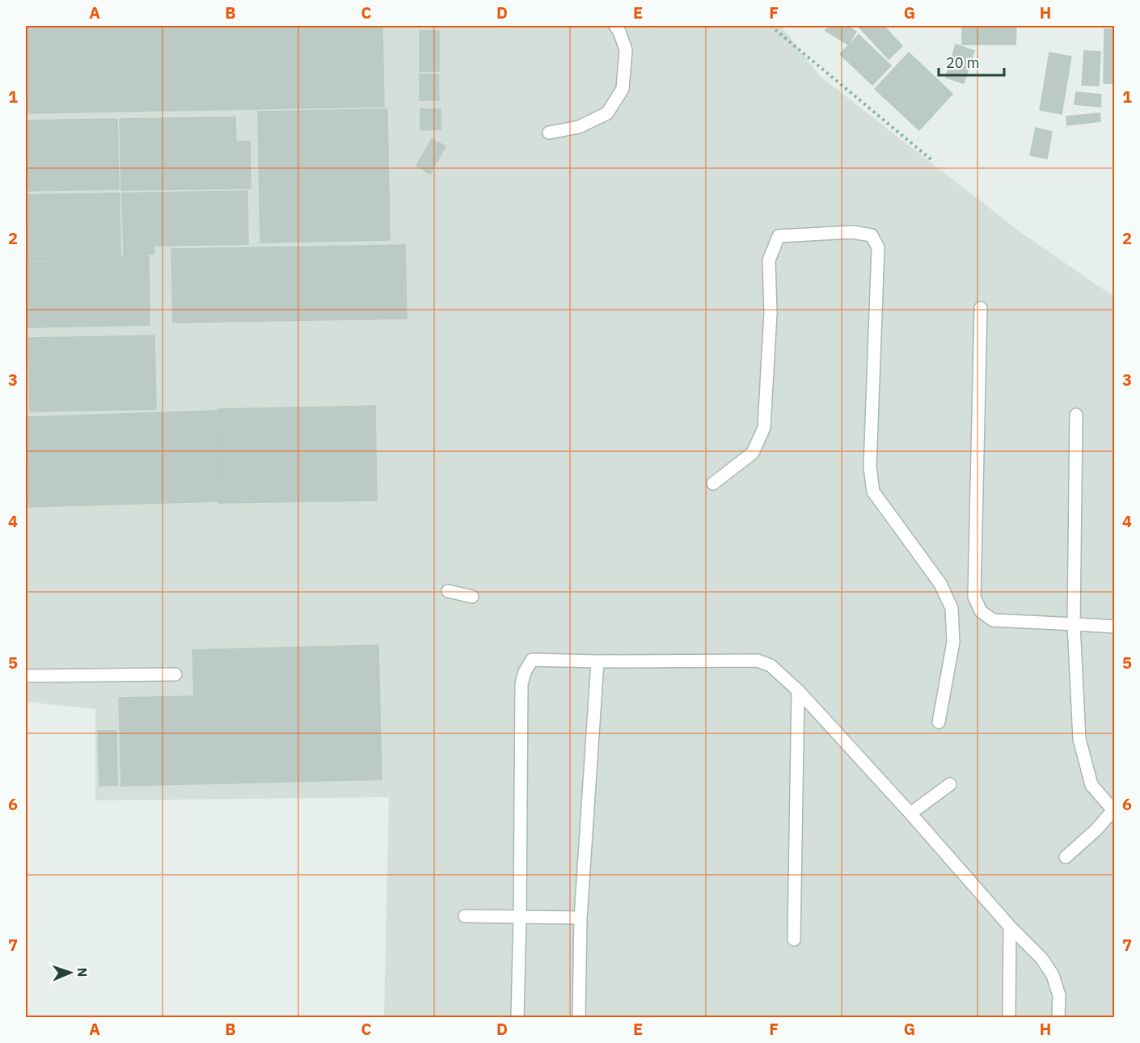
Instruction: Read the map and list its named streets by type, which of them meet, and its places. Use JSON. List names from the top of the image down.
{
  "scale_bar": "20 m",
  "north": "right",
  "grid": {
    "columns": [
      "A",
      "B",
      "C",
      "D",
      "E",
      "F",
      "G",
      "H"
    ],
    "rows": [
      "1",
      "2",
      "3",
      "4",
      "5",
      "6",
      "7"
    ]
  }
}
